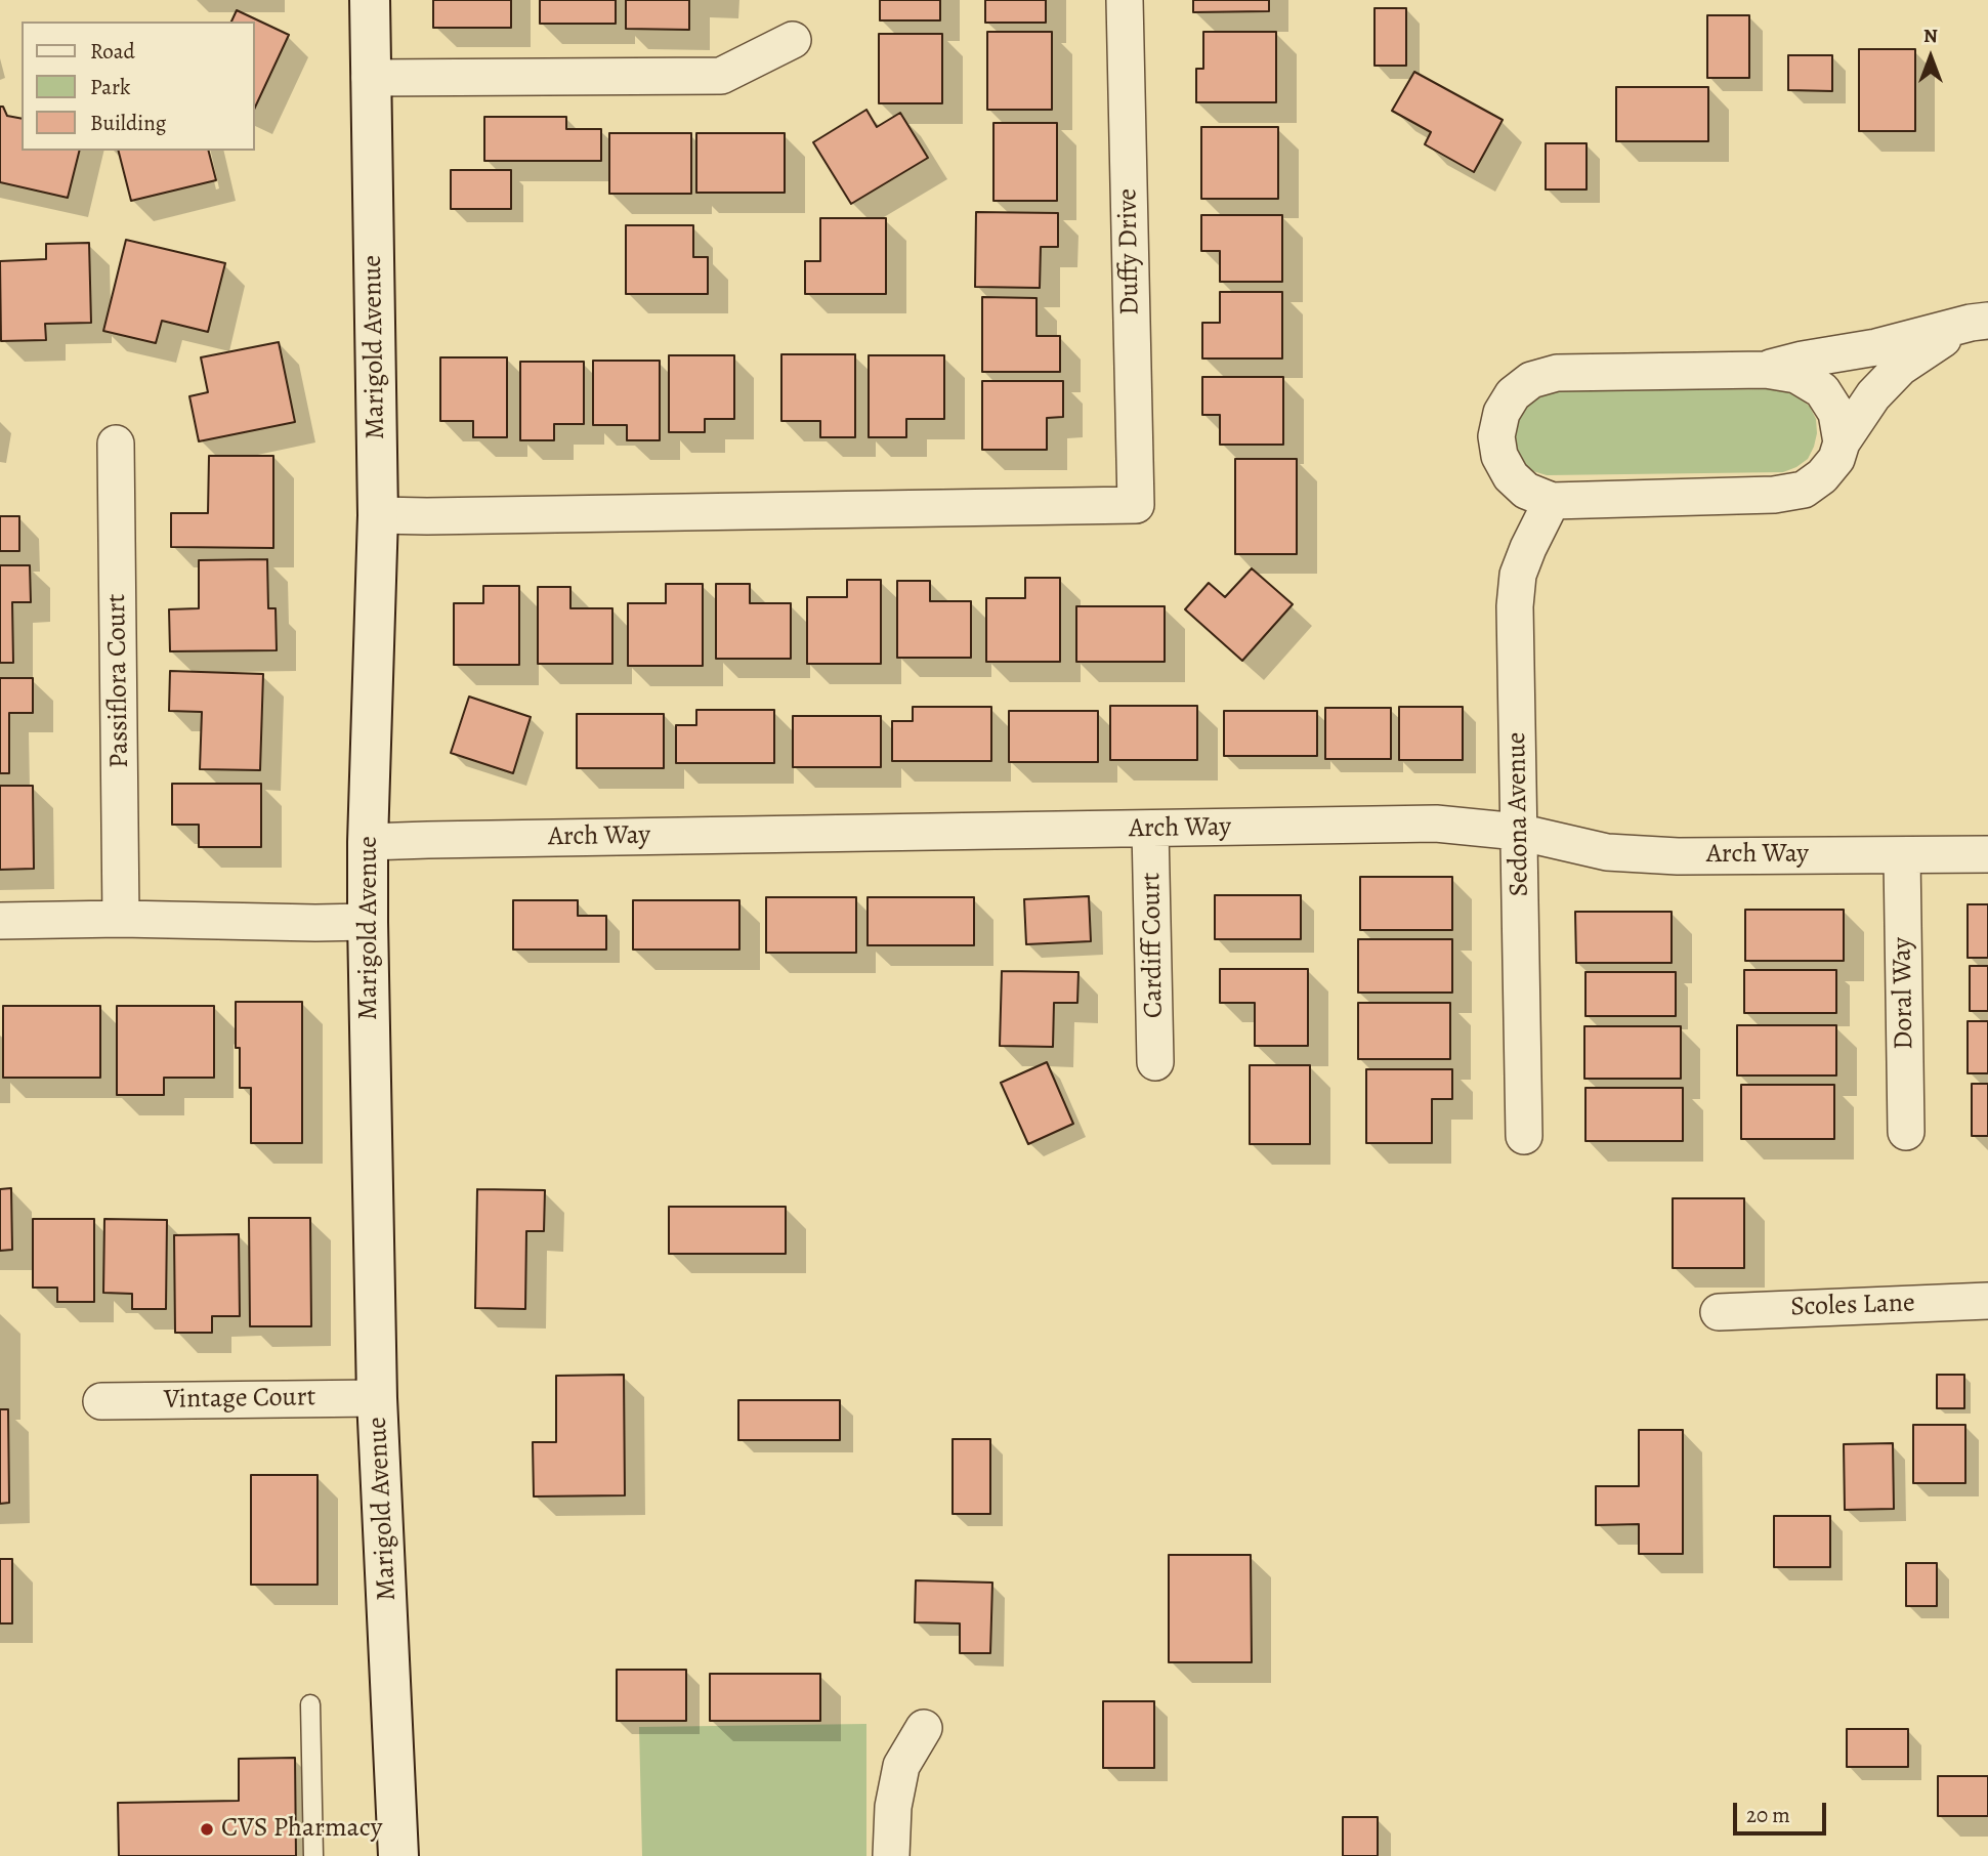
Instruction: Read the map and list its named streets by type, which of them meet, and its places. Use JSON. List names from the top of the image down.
{
  "streets": {
    "street": [
      "Duffy Drive",
      "Marigold Avenue",
      "Passiflora Court",
      "Sedona Avenue",
      "Arch Way",
      "Cardiff Court",
      "Doral Way",
      "Scoles Lane",
      "Vintage Court"
    ]
  },
  "crossings": [
    ["Duffy Drive", "Marigold Avenue"],
    ["Marigold Avenue", "Arch Way"],
    ["Marigold Avenue", "Vintage Court"],
    ["Sedona Avenue", "Arch Way"],
    ["Arch Way", "Cardiff Court"],
    ["Arch Way", "Doral Way"]
  ],
  "places": ["CVS Pharmacy"],
  "legend": ["Road", "Park", "Building"],
  "scale_bar": "20 m",
  "north": "top"
}
